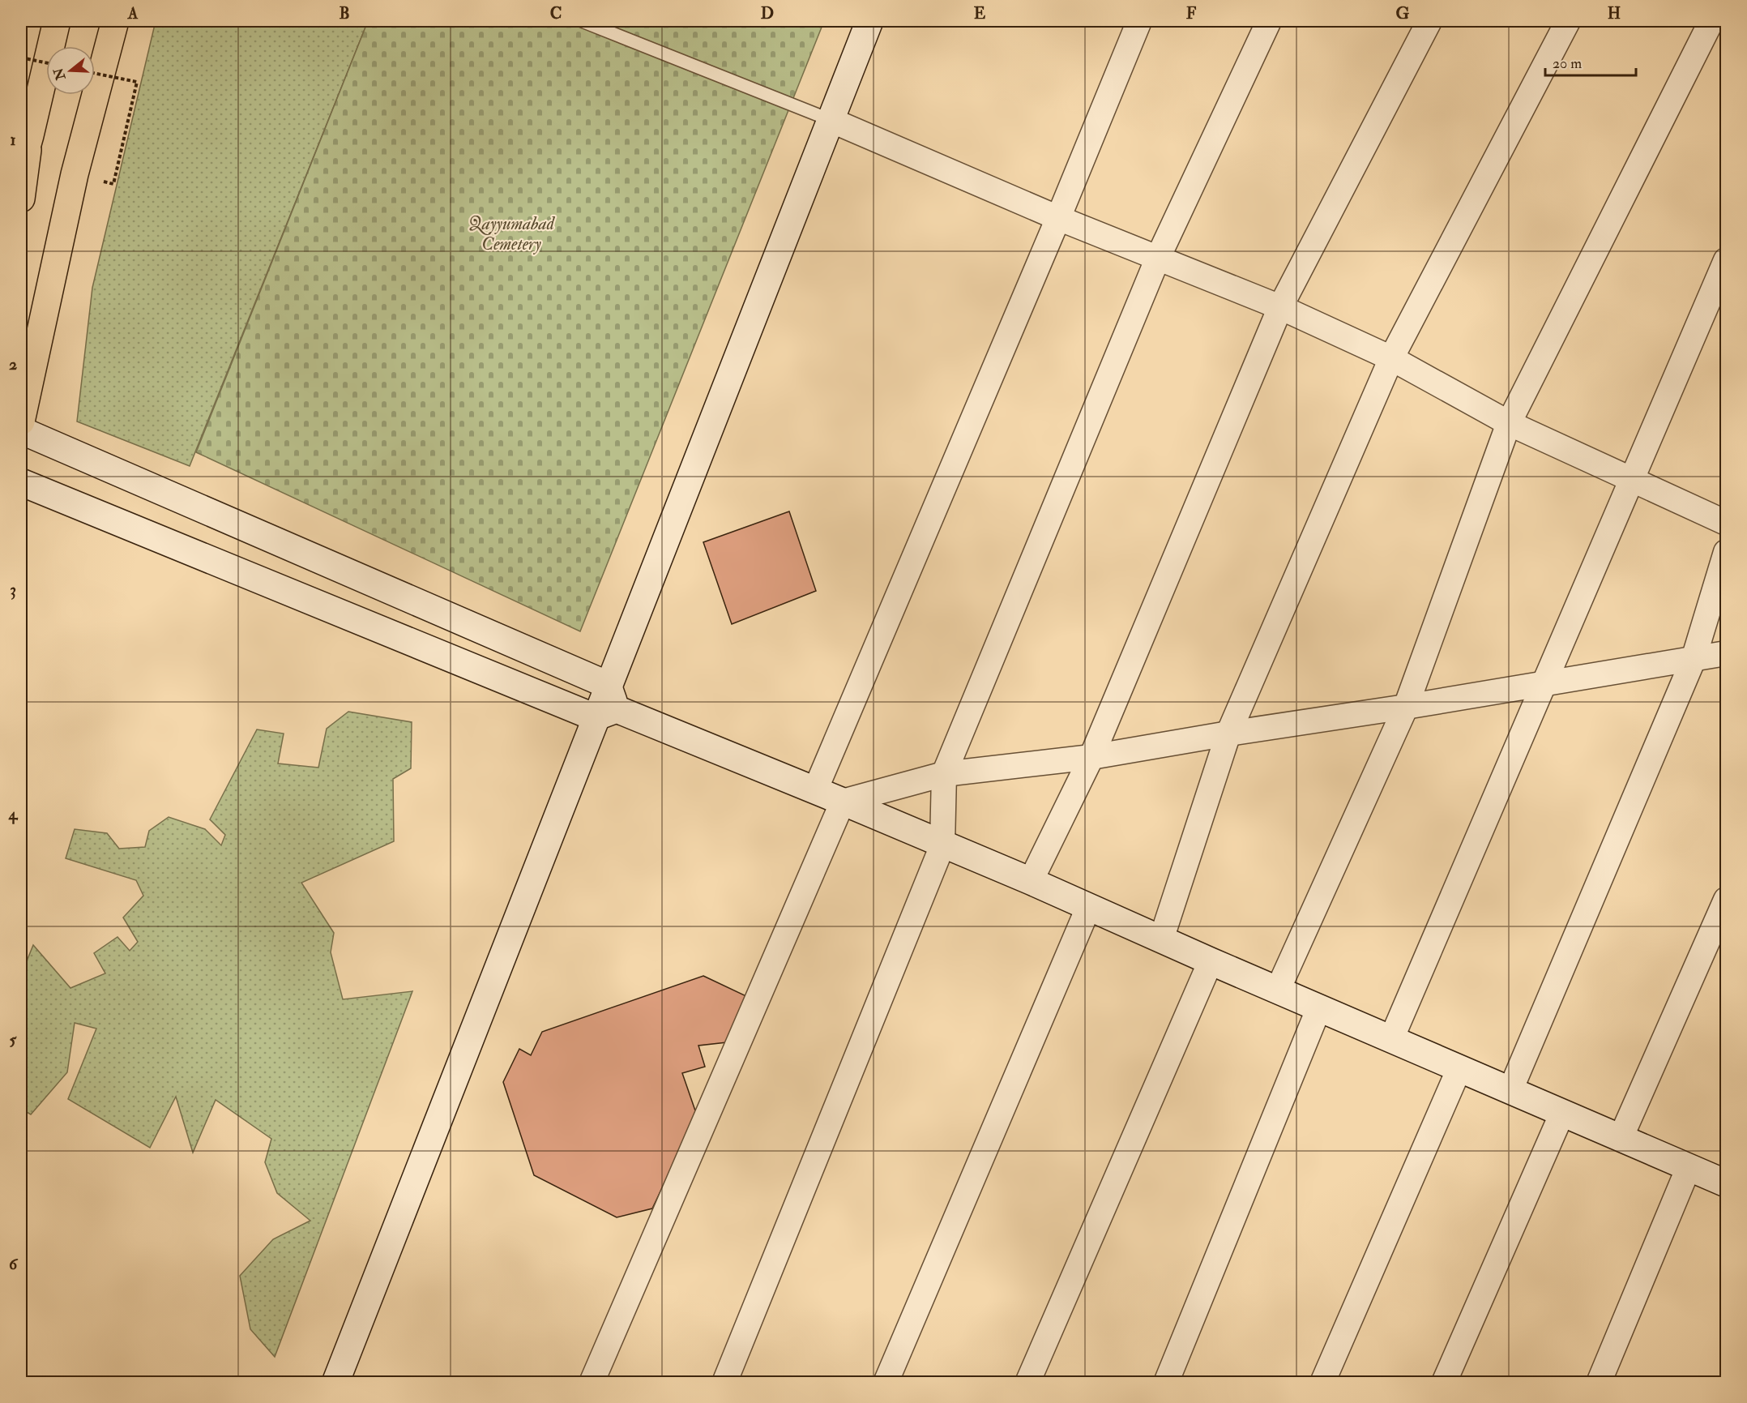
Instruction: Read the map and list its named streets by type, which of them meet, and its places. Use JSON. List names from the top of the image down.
{
  "parks": ["Qayyumabad Cemetery"],
  "scale_bar": "20 m",
  "north": "left",
  "grid": {
    "columns": [
      "A",
      "B",
      "C",
      "D",
      "E",
      "F",
      "G",
      "H"
    ],
    "rows": [
      "1",
      "2",
      "3",
      "4",
      "5",
      "6"
    ]
  }
}
